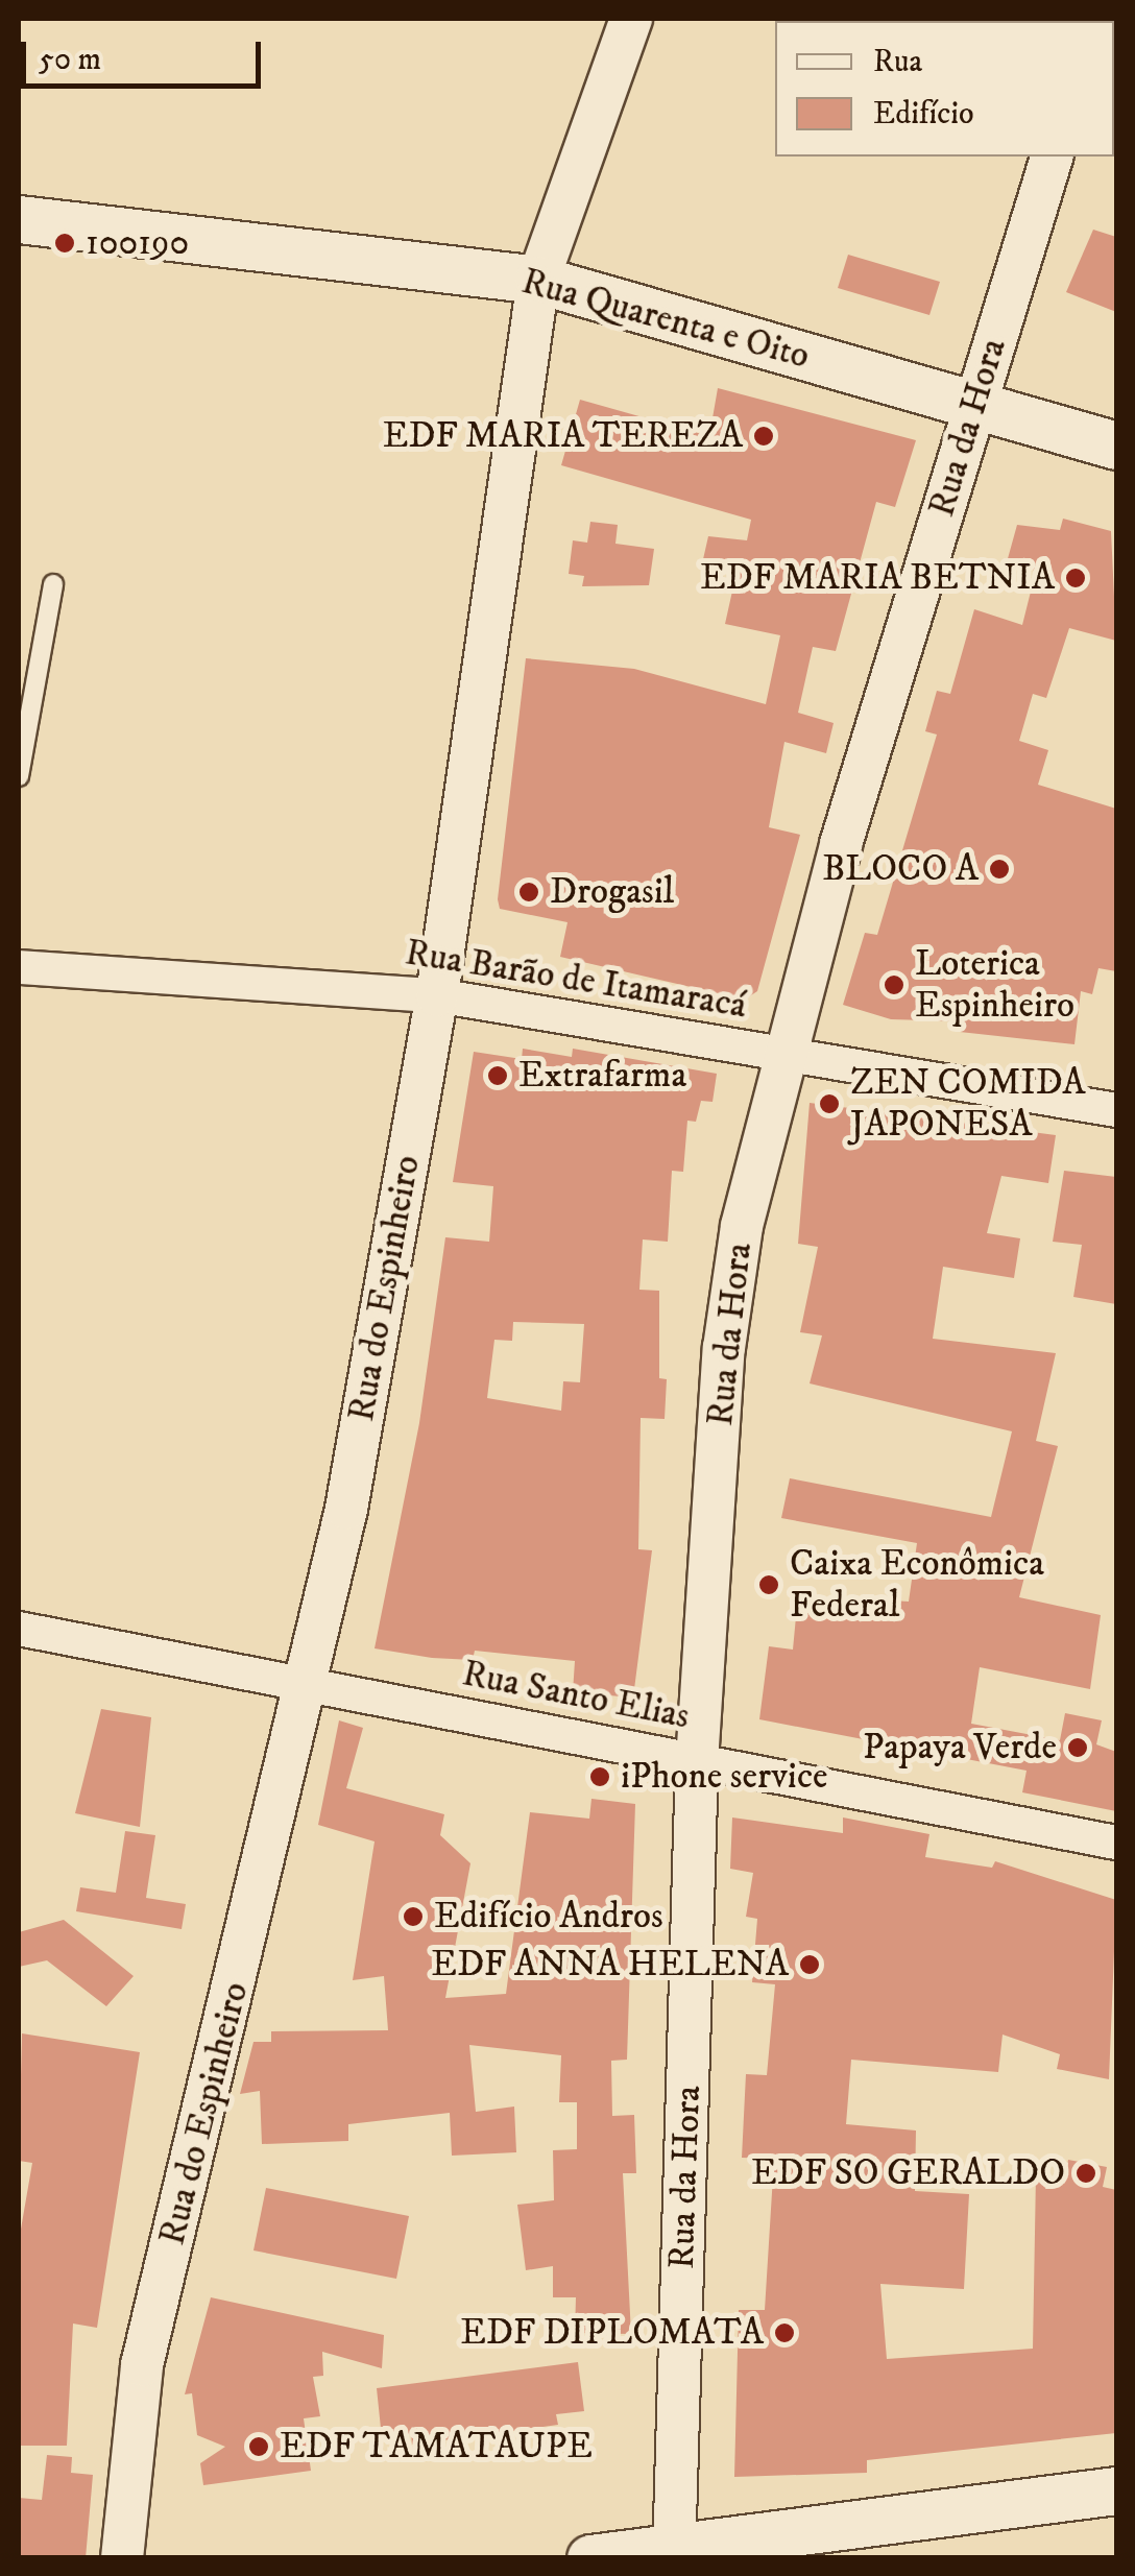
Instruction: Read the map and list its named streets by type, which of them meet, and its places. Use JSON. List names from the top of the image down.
{
  "streets": {
    "main road": ["Rua Quarenta e Oito"],
    "street": [
      "Rua da Hora",
      "Rua Barão de Itamaracá",
      "Rua do Espinheiro",
      "Rua Santo Elias"
    ]
  },
  "crossings": [
    ["Rua Quarenta e Oito", "Rua da Hora"],
    ["Rua Quarenta e Oito", "Rua do Espinheiro"],
    ["Rua da Hora", "Rua Barão de Itamaracá"],
    ["Rua da Hora", "Rua Santo Elias"],
    ["Rua Barão de Itamaracá", "Rua do Espinheiro"],
    ["Rua do Espinheiro", "Rua Santo Elias"]
  ],
  "places": [
    "100190",
    "EDF MARIA TEREZA",
    "EDF MARIA BETNIA",
    "BLOCO A",
    "Drogasil",
    "Loterica Espinheiro",
    "Extrafarma",
    "ZEN COMIDA JAPONESA",
    "Caixa Econômica Federal",
    "Papaya Verde",
    "iPhone service",
    "Edifício Andros",
    "EDF ANNA HELENA",
    "EDF SO GERALDO",
    "EDF DIPLOMATA",
    "EDF TAMATAUPE"
  ],
  "legend": ["Rua", "Edifício"],
  "scale_bar": "50 m"
}
